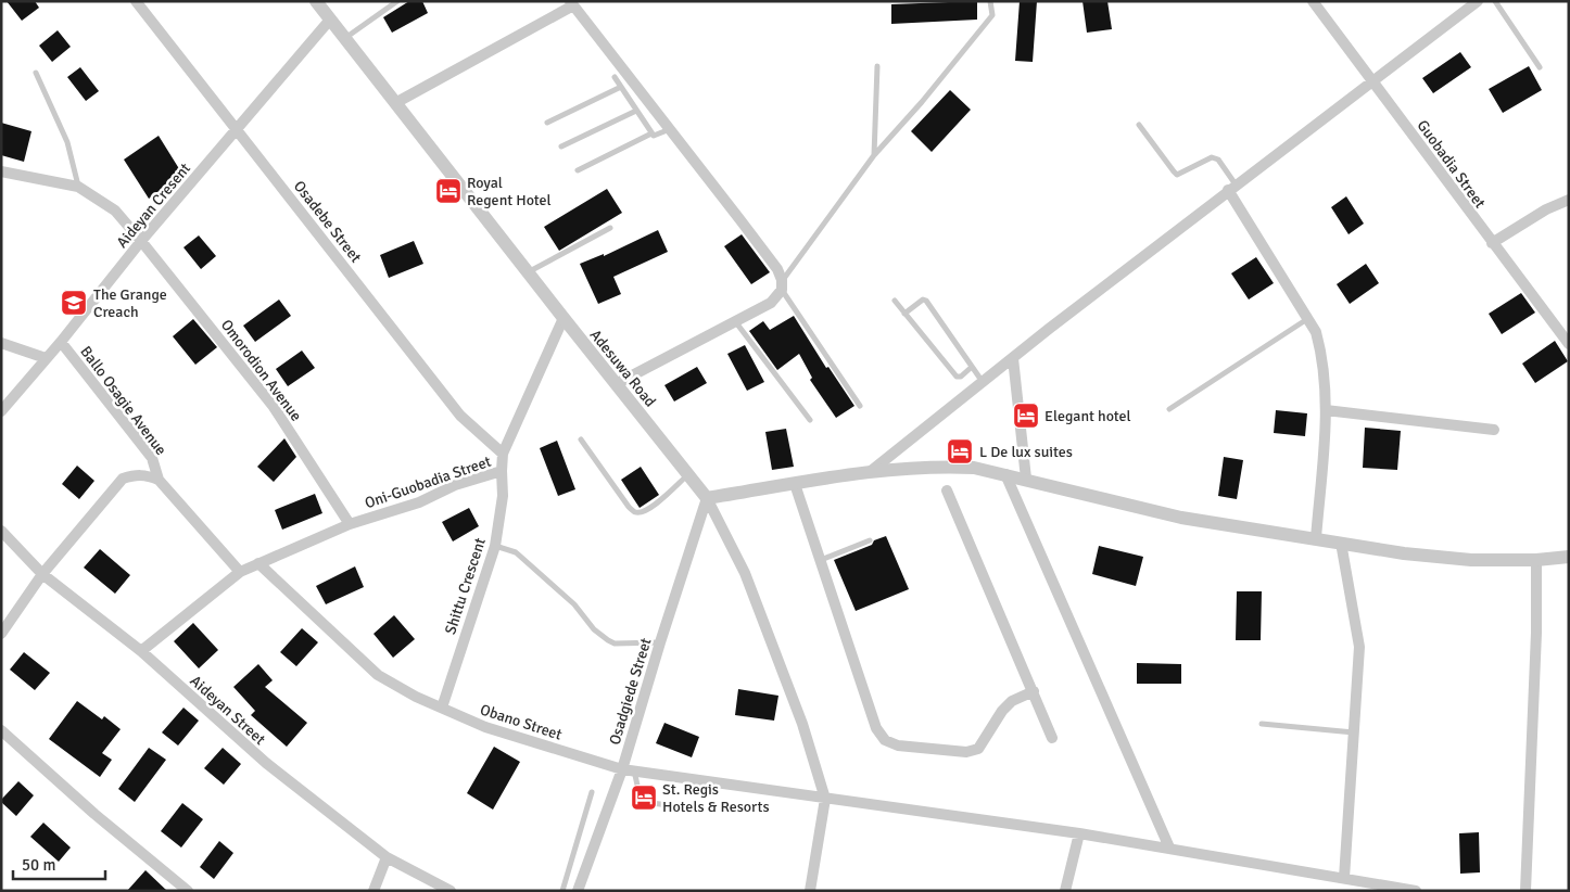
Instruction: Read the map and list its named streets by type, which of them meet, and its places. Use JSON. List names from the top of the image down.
{
  "streets": {
    "street": [
      "Guobadia Street",
      "Aideyan Cresent",
      "Osadebe Street",
      "Adesuwa Road",
      "Omorodion Avenue",
      "Ballo Osagie Avenue",
      "Oni-Guobadia Street",
      "Shittu Crescent",
      "Osadgiede Street",
      "Aideyan Street",
      "Obano Street"
    ]
  },
  "crossings": [
    ["Aideyan Cresent", "Osadebe Street"],
    ["Aideyan Cresent", "Adesuwa Road"],
    ["Aideyan Cresent", "Omorodion Avenue"],
    ["Aideyan Cresent", "Ballo Osagie Avenue"],
    ["Osadebe Street", "Oni-Guobadia Street"],
    ["Adesuwa Road", "Oni-Guobadia Street"],
    ["Adesuwa Road", "Osadgiede Street"],
    ["Adesuwa Road", "Obano Street"],
    ["Omorodion Avenue", "Oni-Guobadia Street"],
    ["Ballo Osagie Avenue", "Oni-Guobadia Street"],
    ["Ballo Osagie Avenue", "Aideyan Street"],
    ["Oni-Guobadia Street", "Shittu Crescent"],
    ["Oni-Guobadia Street", "Obano Street"],
    ["Shittu Crescent", "Obano Street"],
    ["Osadgiede Street", "Obano Street"]
  ],
  "places": {
    "hotel": [
      "Royal Regent Hotel",
      "Elegant hotel",
      "L De lux suites",
      "St. Regis Hotels & Resorts"
    ],
    "school or university": ["The Grange Creach"]
  },
  "scale_bar": "50 m"
}
